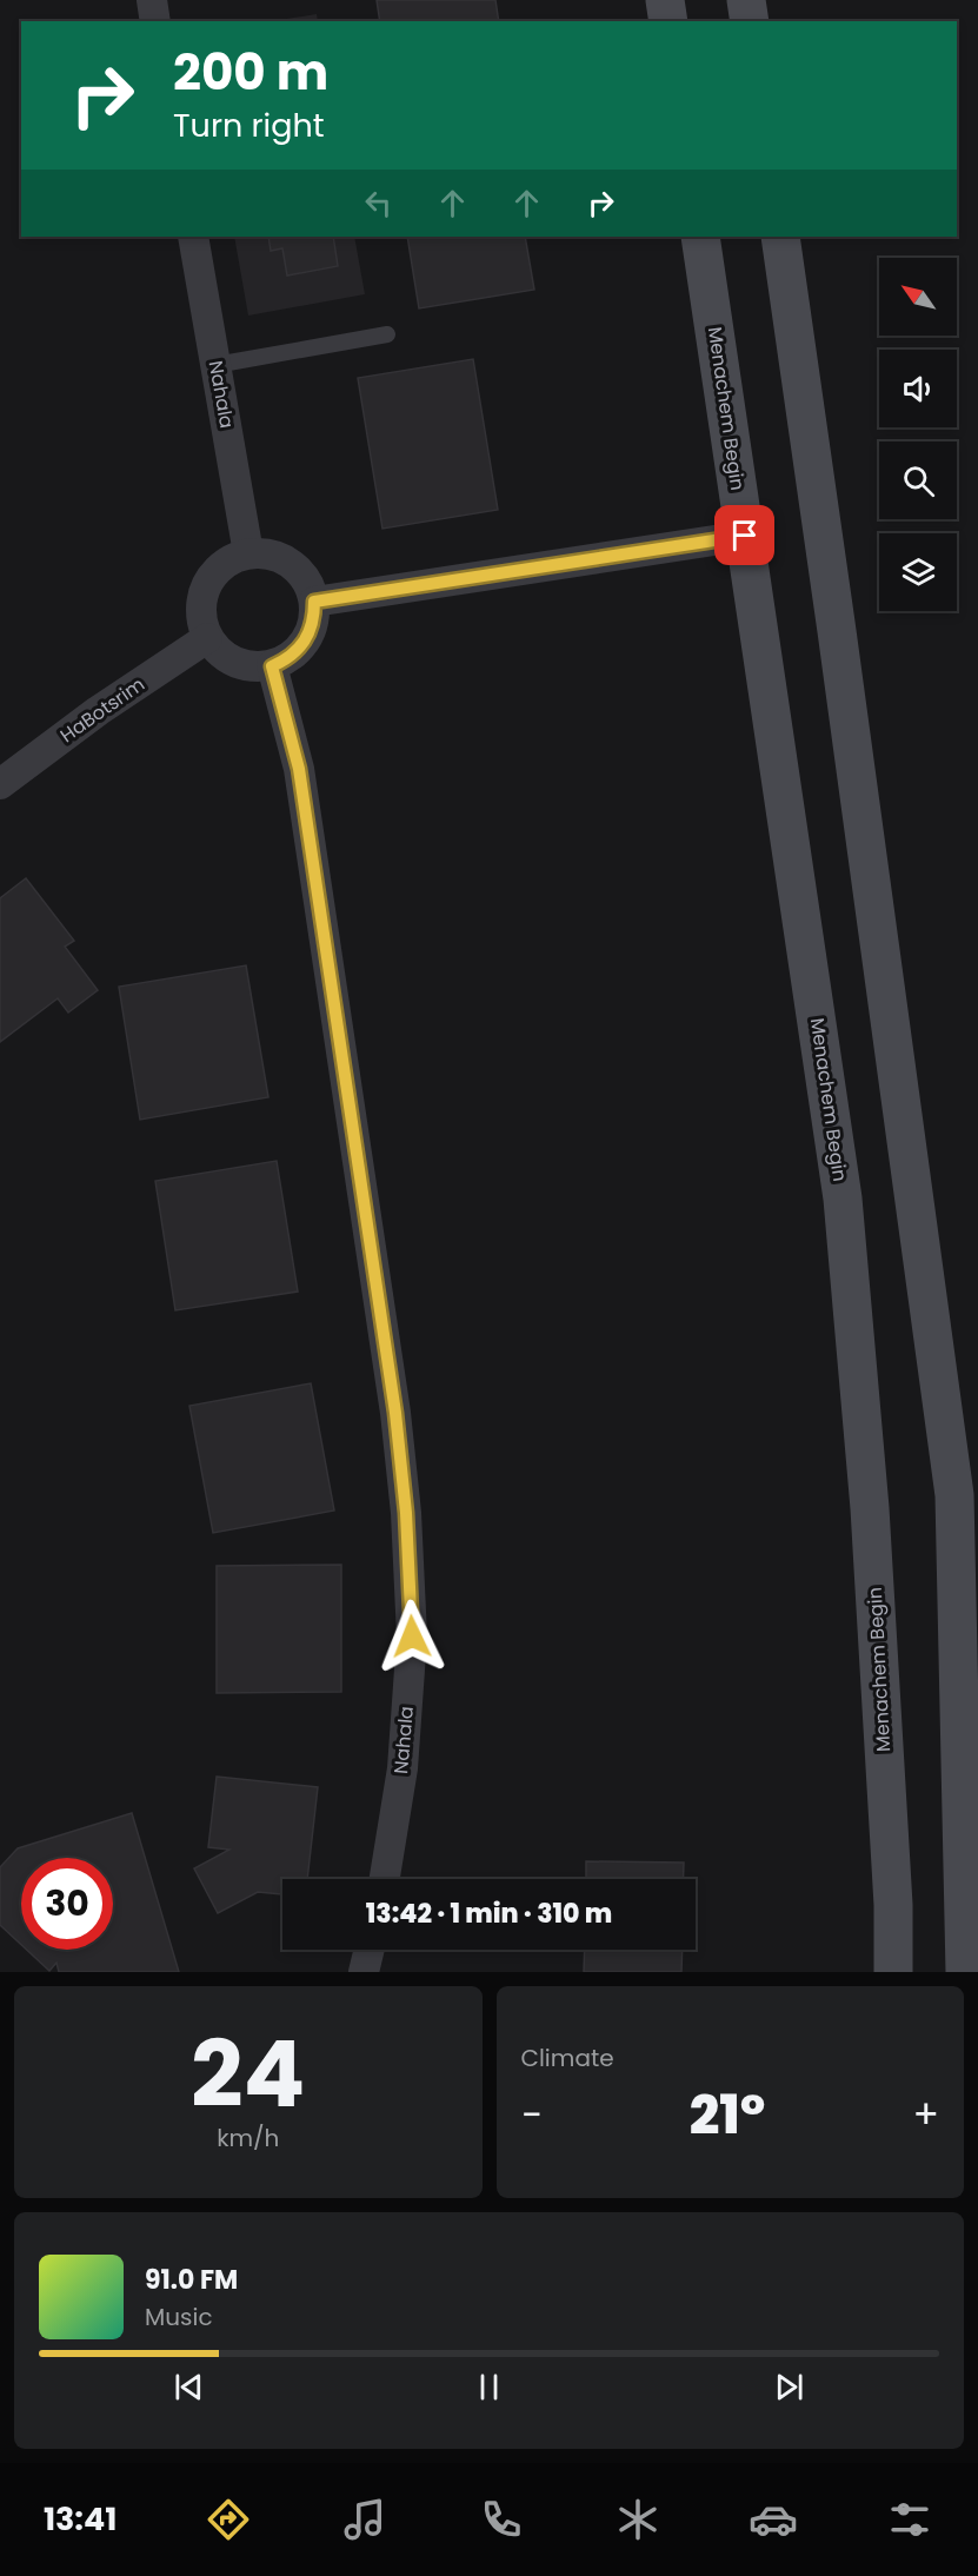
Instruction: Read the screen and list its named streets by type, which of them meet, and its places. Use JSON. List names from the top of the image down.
{
  "streets": {
    "main road": ["Menachem Begin"],
    "street": ["Nahala", "HaBotsrim"]
  },
  "crossings": [
    ["Nahala", "HaBotsrim"]
  ],
  "north": "top left",
  "page": {
    "turn": ["200 m", "Turn right"],
    "limit": "30",
    "trip": "13:42 · 1 min · 310 m",
    "tile": [
      ["24", "km/h"],
      "Climate"
    ],
    "heat": ["−", "21°", "+"],
    "song": ["91.0 FM", "Music"],
    "tabs": "13:41"
  }
}
